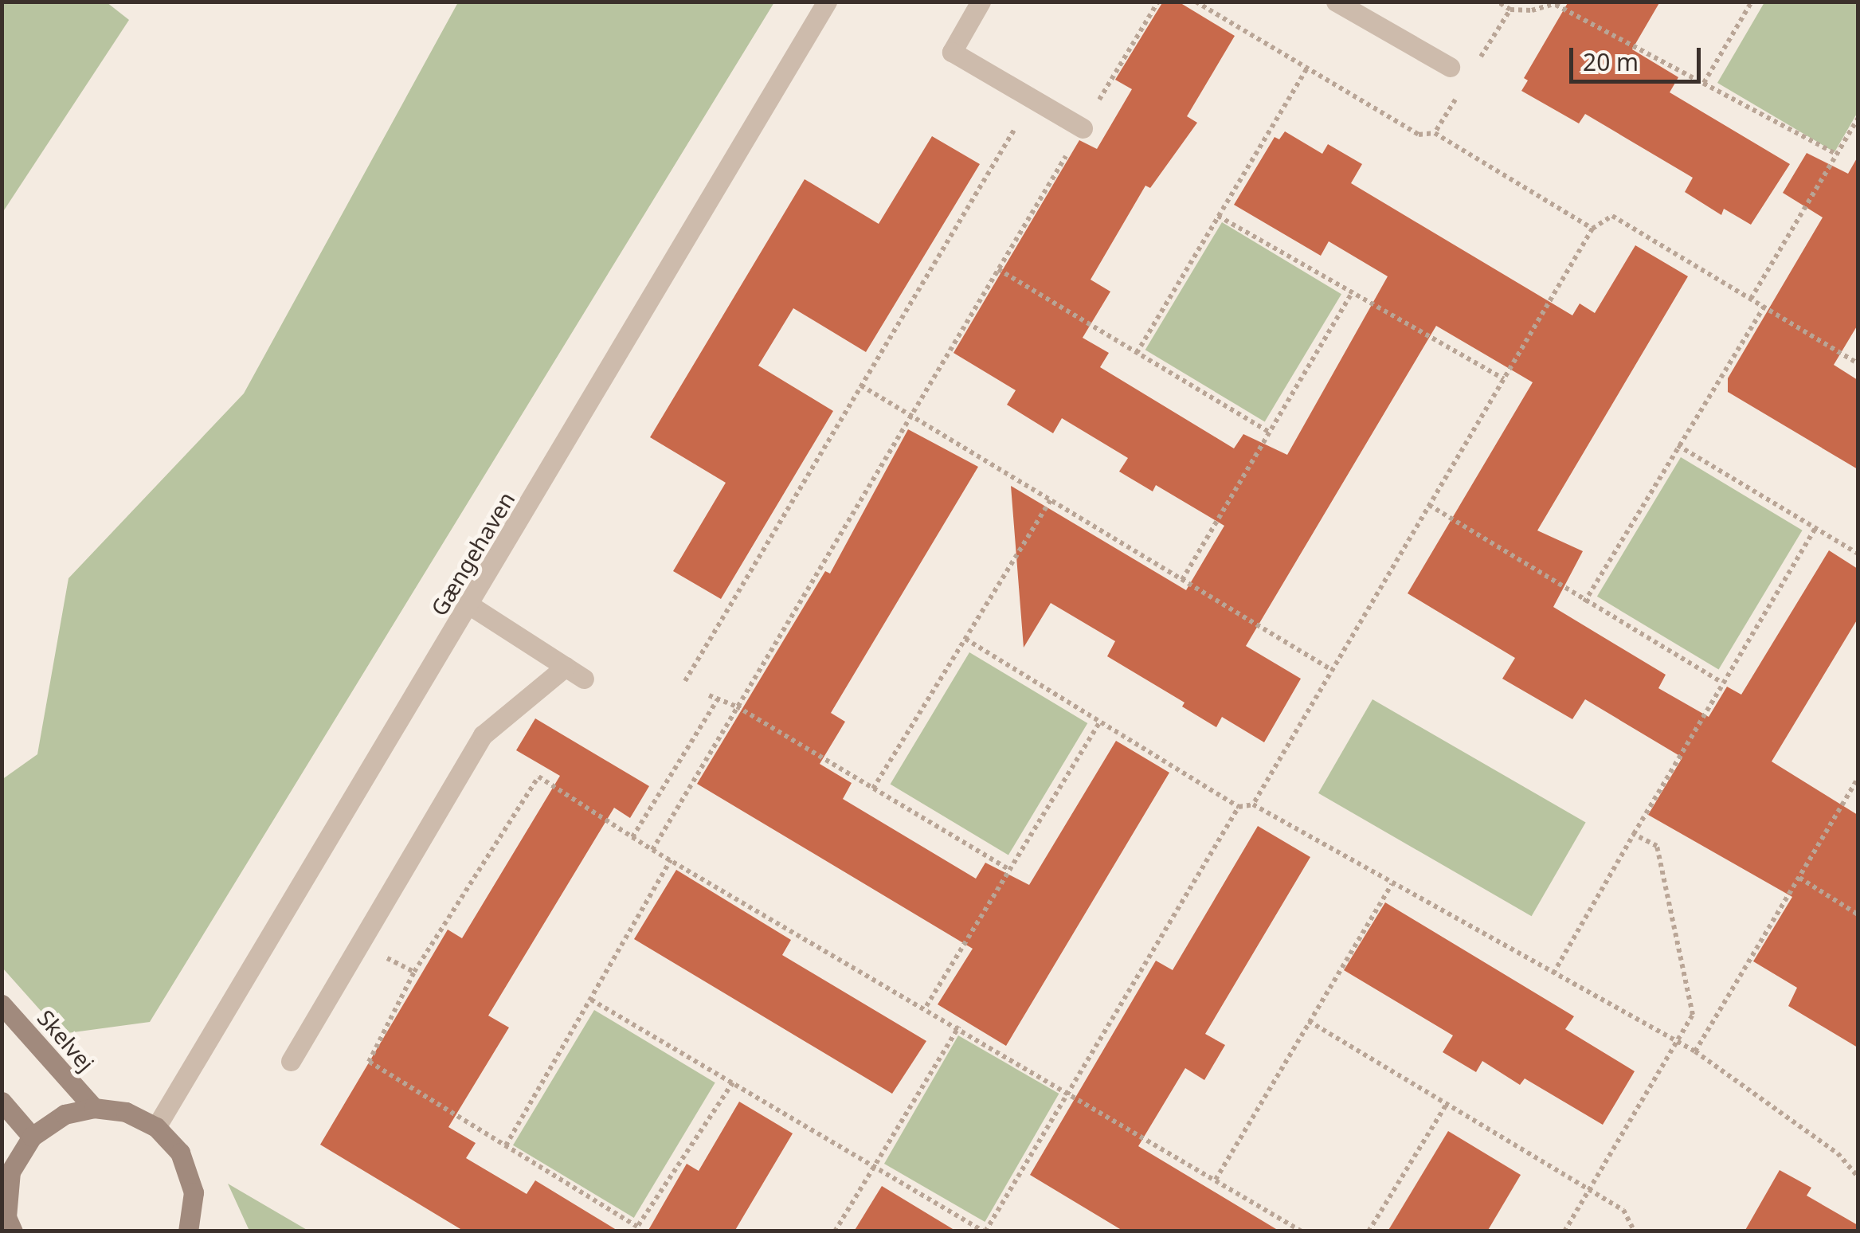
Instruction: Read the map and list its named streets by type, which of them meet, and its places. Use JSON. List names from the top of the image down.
{
  "streets": {
    "street": ["Gængehaven", "Skelvej"]
  },
  "scale_bar": "20 m"
}
